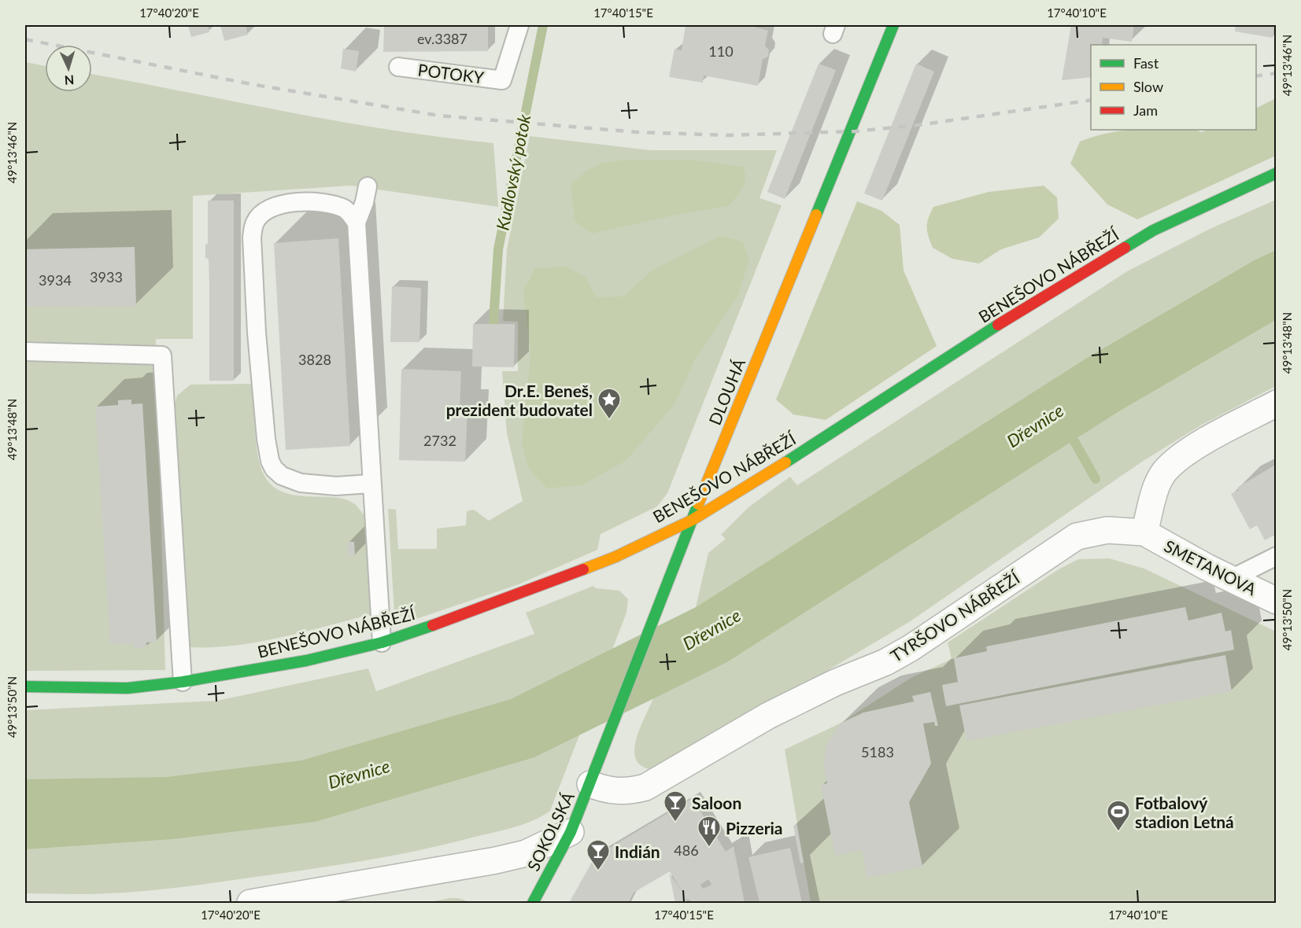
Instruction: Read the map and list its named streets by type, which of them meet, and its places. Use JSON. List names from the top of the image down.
{
  "streets": {
    "street": [
      "BENEŠOVO NÁBŘEŽÍ",
      "DLOUHÁ",
      "SMETANOVA",
      "TYRŠOVO NÁBŘEŽÍ",
      "SOKOLSKÁ"
    ],
    "lane": ["POTOKY"]
  },
  "crossings": [
    ["BENEŠOVO NÁBŘEŽÍ", "DLOUHÁ"],
    ["DLOUHÁ", "TYRŠOVO NÁBŘEŽÍ"],
    ["DLOUHÁ", "SOKOLSKÁ"],
    ["SMETANOVA", "TYRŠOVO NÁBŘEŽÍ"],
    ["TYRŠOVO NÁBŘEŽÍ", "SOKOLSKÁ"]
  ],
  "water": ["Kudlovský potok", "Dřevnice"],
  "places": {
    "place": ["Dr.E. Beneš, prezident budovatel"],
    "bar": ["Saloon", "Indián"],
    "sports": ["Fotbalový stadion Letná"],
    "restaurant": ["Pizzeria"]
  },
  "house_numbers": [
    "ev.3387",
    "110",
    "3933",
    "3934",
    "3828",
    "2732",
    "5183",
    "486"
  ],
  "legend": ["Fast", "Slow", "Jam"],
  "north": "bottom",
  "coordinates": [
    "17°40'20\"E",
    "17°40'15\"E",
    "17°40'10\"E",
    "49°13'46\"N",
    "49°13'48\"N",
    "49°13'50\"N"
  ]
}
